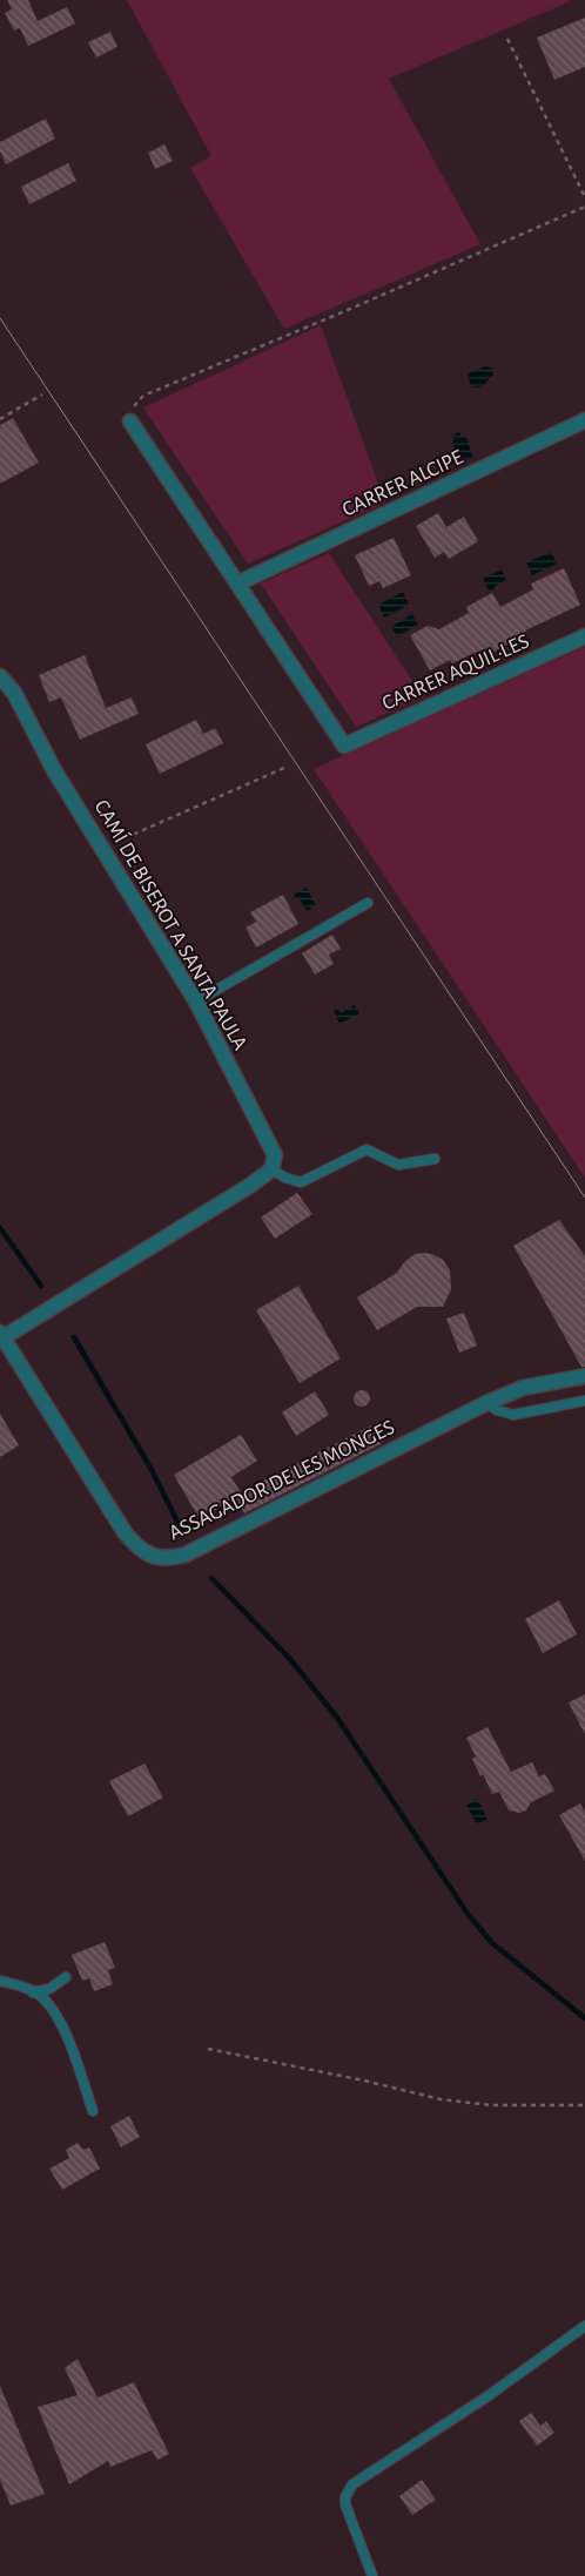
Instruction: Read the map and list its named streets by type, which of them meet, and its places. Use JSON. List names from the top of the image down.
{
  "streets": {
    "street": [
      "CARRER ALCIPE",
      "CARRER AQUIL·LES",
      "CAMÍ DE BISEROT A SANTA PAULA",
      "ASSAGADOR DE LES MONGES"
    ]
  },
  "crossings": [
    ["CARRER ALCIPE", "CARRER AQUIL·LES"]
  ]
}
